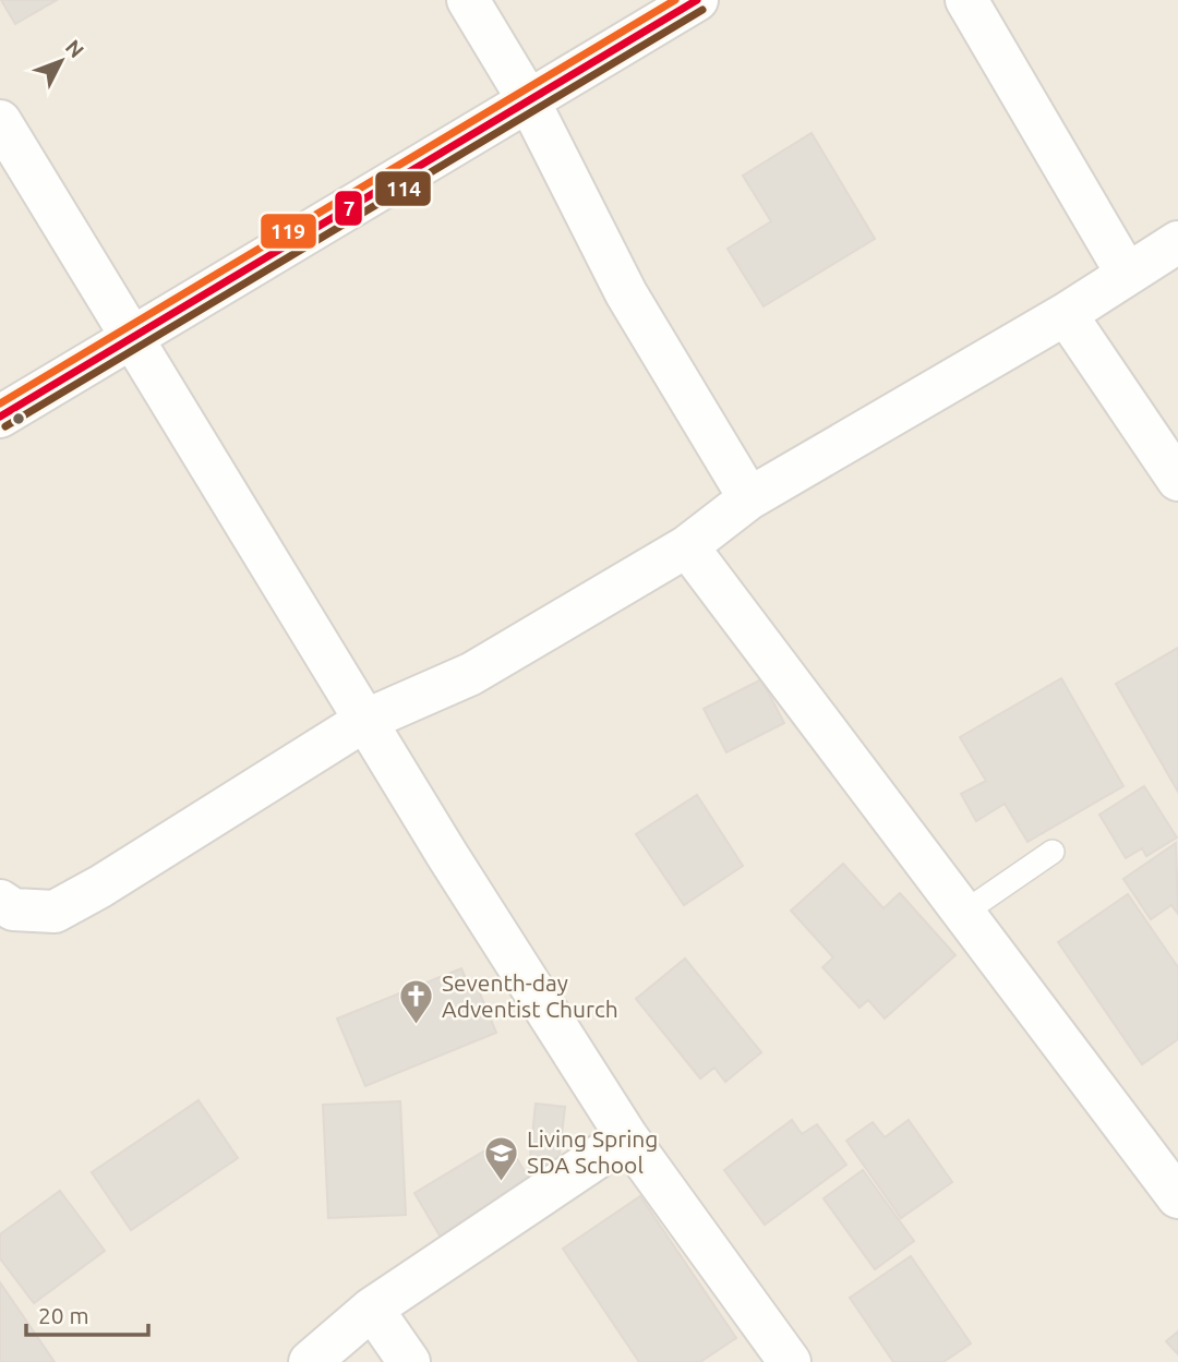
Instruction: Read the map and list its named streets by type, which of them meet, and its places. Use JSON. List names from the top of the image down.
{
  "places": {
    "church": ["Seventh-day Adventist Church"],
    "school or university": ["Living Spring SDA School"]
  },
  "lines": ["transit line 7", "transit line 119", "transit line 114"],
  "scale_bar": "20 m",
  "north": "top right"
}
